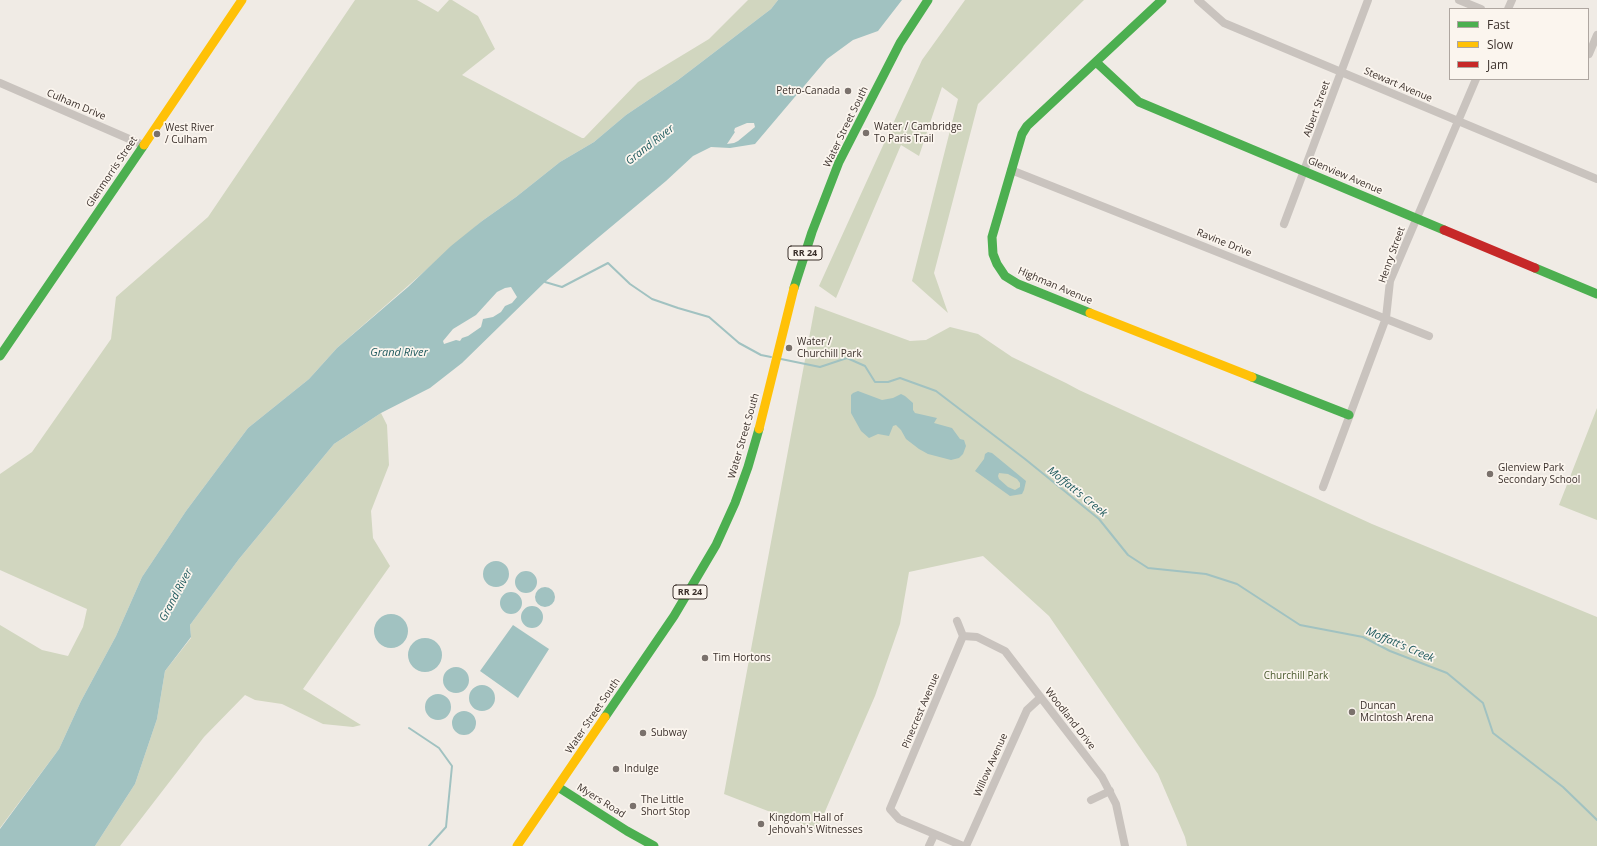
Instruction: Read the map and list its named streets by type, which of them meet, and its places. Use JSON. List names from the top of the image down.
{
  "streets": {
    "street": [
      "Stewart Avenue",
      "Culham Drive",
      "Albert Street",
      "Water Street South",
      "Glenmorris Street",
      "Glenview Avenue",
      "Ravine Drive",
      "RR 24",
      "Henry Street",
      "Highman Avenue",
      "Pinecrest Avenue",
      "Woodland Drive",
      "Willow Avenue",
      "Myers Road"
    ]
  },
  "crossings": [
    ["Stewart Avenue", "Albert Street"],
    ["Stewart Avenue", "Henry Street"],
    ["Culham Drive", "Glenmorris Street"],
    ["Albert Street", "Glenview Avenue"],
    ["Water Street South", "Myers Road"],
    ["Glenview Avenue", "Henry Street"],
    ["Glenview Avenue", "Highman Avenue"],
    ["Ravine Drive", "Henry Street"],
    ["Ravine Drive", "Highman Avenue"],
    ["Henry Street", "Highman Avenue"],
    ["Pinecrest Avenue", "Woodland Drive"],
    ["Woodland Drive", "Willow Avenue"]
  ],
  "water": ["Grand River", "Moffatt's Creek"],
  "parks": ["Churchill Park"],
  "places": [
    "Petro-Canada",
    "Water / Cambridge To Paris Trail",
    "West River / Culham",
    "Water / Churchill Park",
    "Glenview Park Secondary School",
    "Tim Hortons",
    "Duncan McIntosh Arena",
    "Subway",
    "Indulge",
    "The Little Short Stop",
    "Kingdom Hall of Jehovah's Witnesses"
  ],
  "legend": ["Fast", "Slow", "Jam"]
}
